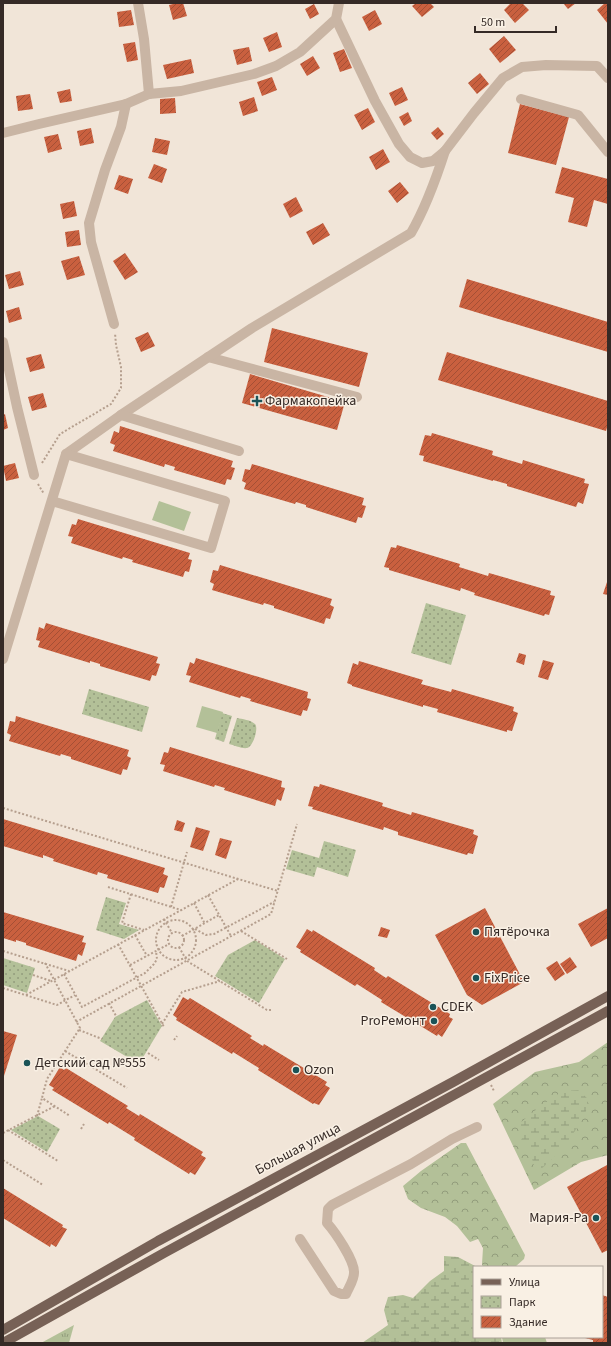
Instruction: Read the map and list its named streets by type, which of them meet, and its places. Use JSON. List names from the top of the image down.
{
  "streets": {
    "main road": ["Большая улица"]
  },
  "places": {
    "health": ["Фармакопейка"],
    "other": [
      "Пятёрочка",
      "FixPrice",
      "CDEK",
      "ProРемонт",
      "Детский сад №555",
      "Ozon",
      "Мария-Ра"
    ]
  },
  "legend": ["Улица", "Парк", "Здание"],
  "scale_bar": "50 m"
}
